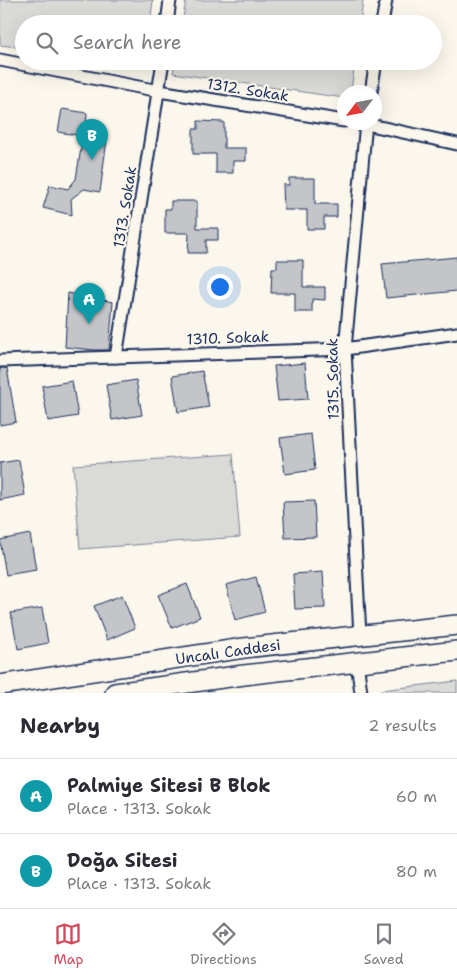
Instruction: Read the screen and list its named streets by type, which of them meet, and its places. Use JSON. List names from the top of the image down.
{
  "streets": {
    "main road": ["Uncalı Caddesi"],
    "street": [
      "1312. Sokak",
      "1313. Sokak",
      "1310. Sokak",
      "1315. Sokak"
    ]
  },
  "crossings": [
    ["1312. Sokak", "1313. Sokak"],
    ["1313. Sokak", "1310. Sokak"],
    ["1310. Sokak", "1315. Sokak"],
    ["1315. Sokak", "Uncalı Caddesi"]
  ],
  "north": "bottom left",
  "page": {
    "search": "Search here",
    "pins": ["B", "A"],
    "heading": ["Nearby", "2 results"],
    "list": [
      {
        "mark": "A",
        "name": "Palmiye Sitesi B Blok",
        "note": "Place · 1313. Sokak",
        "value": "60 m"
      },
      {
        "mark": "B",
        "name": "Doğa Sitesi",
        "note": "Place · 1313. Sokak",
        "value": "80 m"
      }
    ],
    "nav": ["Map", "Directions", "Saved"]
  }
}
